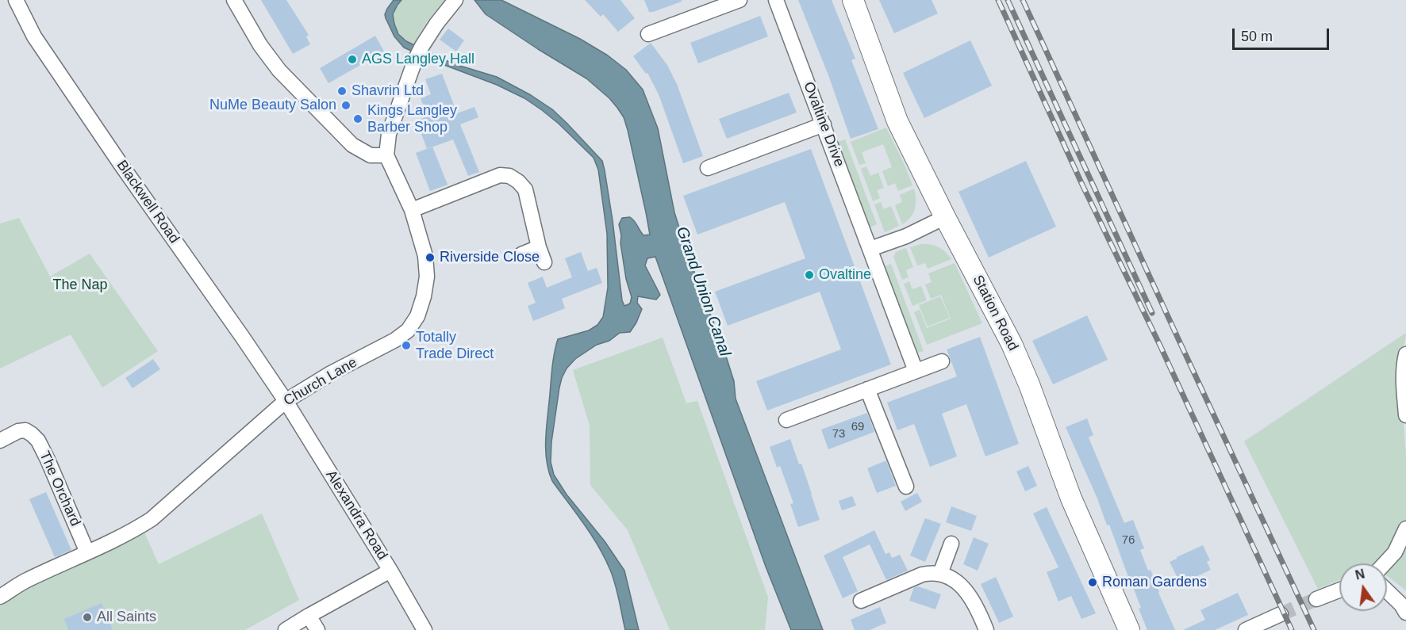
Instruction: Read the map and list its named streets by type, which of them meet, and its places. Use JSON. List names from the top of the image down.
{
  "streets": {
    "street": [
      "Ovaltine Drive",
      "Blackwell Road",
      "Station Road",
      "Church Lane",
      "The Orchard",
      "Alexandra Road"
    ]
  },
  "crossings": [
    ["Blackwell Road", "Church Lane"],
    ["Blackwell Road", "Alexandra Road"],
    ["Church Lane", "The Orchard"],
    ["Church Lane", "Alexandra Road"]
  ],
  "water": ["Grand Union Canal"],
  "parks": ["The Nap"],
  "places": [
    "AGS Langley Hall",
    "Shavrin Ltd",
    "NuMe Beauty Salon",
    "Kings Langley Barber Shop",
    "Riverside Close",
    "Ovaltine",
    "Totally Trade Direct",
    "Roman Gardens",
    "All Saints"
  ],
  "house_numbers": ["69", "73", "76"],
  "scale_bar": "50 m",
  "north": "top"
}
